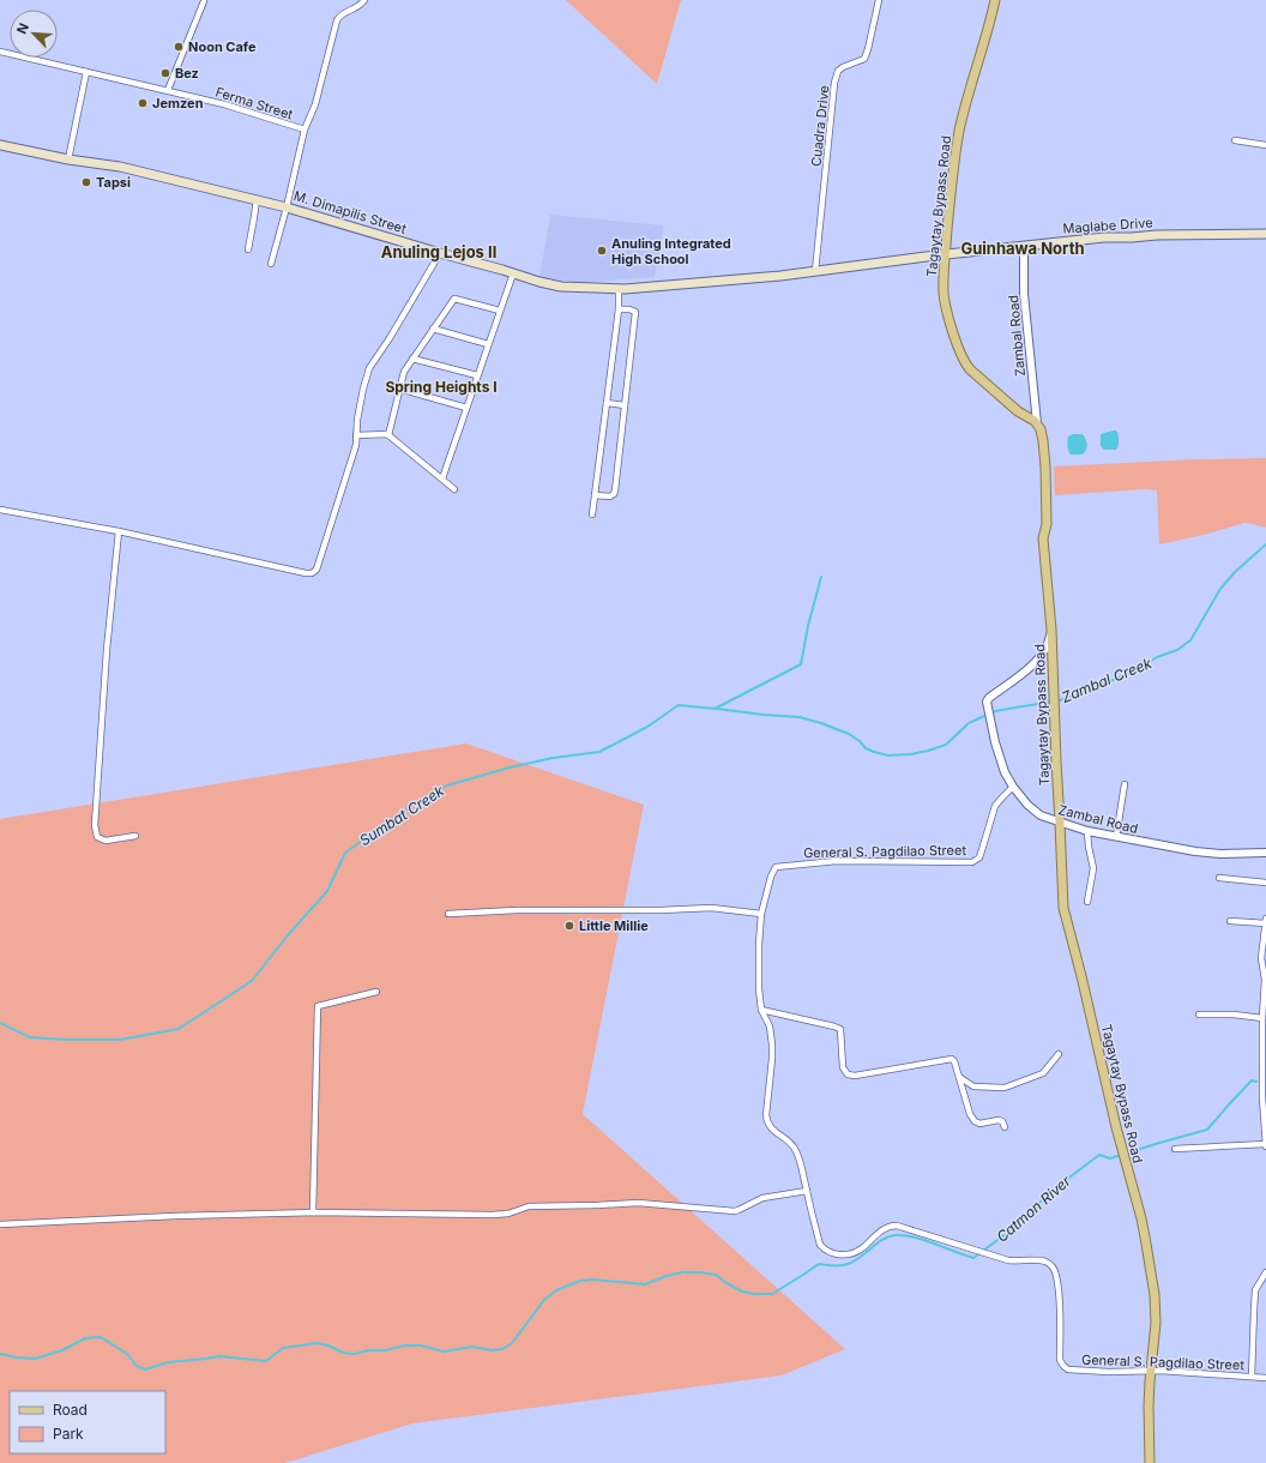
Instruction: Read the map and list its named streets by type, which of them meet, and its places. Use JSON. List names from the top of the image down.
{
  "streets": {
    "main road": ["Tagaytay Bypass Road", "M. Dimapilis Street", "Maglabe Drive"],
    "street": [
      "Ferma Street",
      "Cuadra Drive",
      "Zambal Road",
      "General S. Pagdilao Street"
    ]
  },
  "crossings": [
    ["Cuadra Drive", "Maglabe Drive"],
    ["Tagaytay Bypass Road", "Maglabe Drive"],
    ["Tagaytay Bypass Road", "Zambal Road"],
    ["Tagaytay Bypass Road", "General S. Pagdilao Street"],
    ["M. Dimapilis Street", "Maglabe Drive"],
    ["Maglabe Drive", "Zambal Road"],
    ["Zambal Road", "General S. Pagdilao Street"]
  ],
  "districts": ["Guinhawa North", "Anuling Lejos II", "Spring Heights I"],
  "water": ["Zambal Creek", "Sumbat Creek", "Catmon River"],
  "places": [
    "Noon Cafe",
    "Bez",
    "Jemzen",
    "Tapsi",
    "Anuling Integrated High School",
    "Little Millie"
  ],
  "legend": ["Road", "Park"],
  "north": "top left"
}
